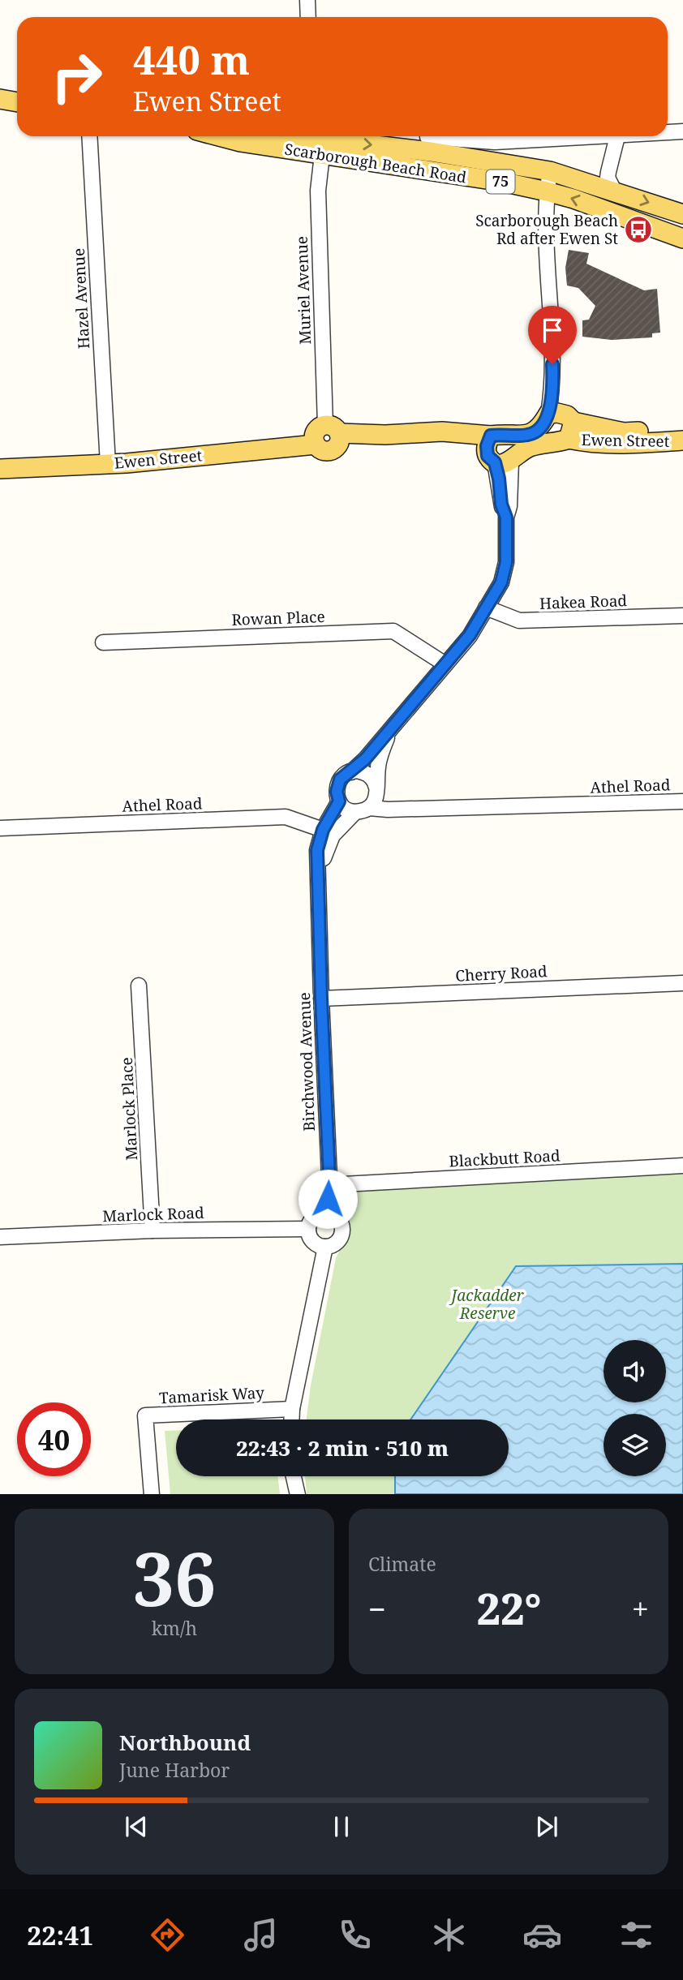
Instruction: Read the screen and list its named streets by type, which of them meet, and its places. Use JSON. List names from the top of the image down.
{
  "streets": {
    "main road": ["Scarborough Beach Road", "75", "Ewen Street"],
    "street": [
      "Muriel Avenue",
      "Hazel Avenue",
      "Hakea Road",
      "Rowan Place",
      "Athel Road",
      "Cherry Road",
      "Birchwood Avenue",
      "Marlock Place",
      "Blackbutt Road",
      "Marlock Road",
      "Tamarisk Way"
    ]
  },
  "crossings": [
    ["Scarborough Beach Road", "Muriel Avenue"],
    ["Muriel Avenue", "Ewen Street"],
    ["Hazel Avenue", "Ewen Street"],
    ["Ewen Street", "Birchwood Avenue"],
    ["Hakea Road", "Birchwood Avenue"],
    ["Rowan Place", "Birchwood Avenue"],
    ["Athel Road", "Birchwood Avenue"],
    ["Cherry Road", "Birchwood Avenue"],
    ["Birchwood Avenue", "Blackbutt Road"],
    ["Birchwood Avenue", "Marlock Road"],
    ["Marlock Place", "Marlock Road"]
  ],
  "parks": ["Jackadder Reserve"],
  "places": {
    "bus stop": ["Scarborough Beach Rd after Ewen St"]
  },
  "page": {
    "turn": ["440 m", "Ewen Street"],
    "limit": "40",
    "trip": "22:43 · 2 min · 510 m",
    "tile": [
      ["36", "km/h"],
      "Climate"
    ],
    "heat": ["−", "22°", "+"],
    "song": ["Northbound", "June Harbor"],
    "tabs": "22:41"
  }
}
